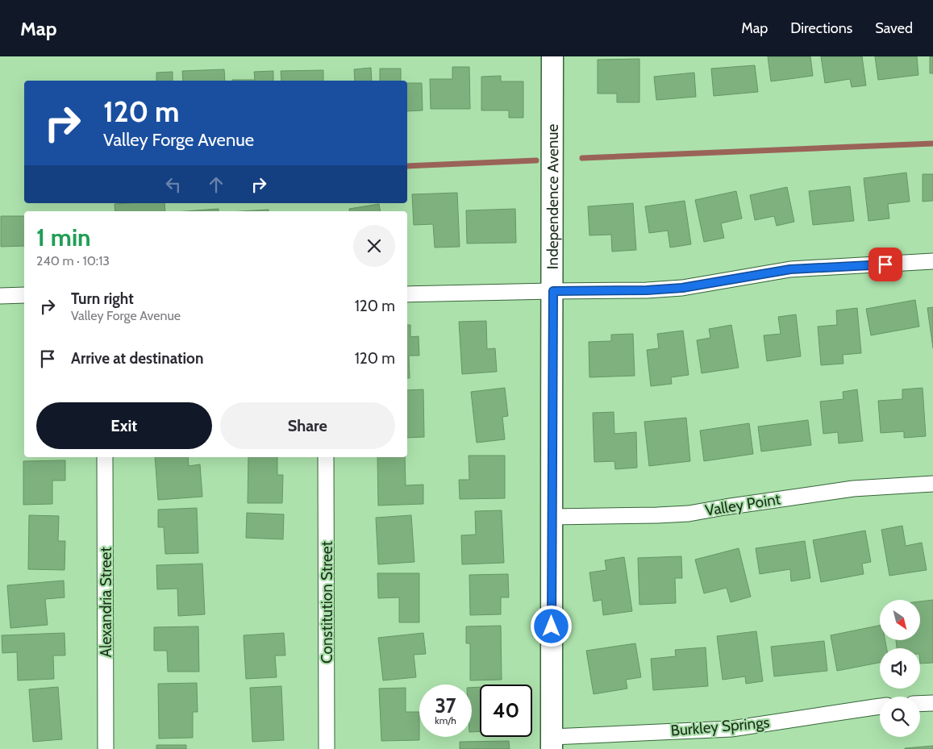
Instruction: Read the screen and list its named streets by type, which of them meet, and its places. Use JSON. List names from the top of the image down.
{
  "streets": {
    "street": [
      "Independence Avenue",
      "Valley Point",
      "Alexandria Street",
      "Constitution Street",
      "Burkley Springs"
    ]
  },
  "crossings": [
    ["Independence Avenue", "Valley Point"],
    ["Independence Avenue", "Burkley Springs"]
  ],
  "north": "bottom right",
  "page": {
    "header": "Map",
    "nav": ["Map", "Directions", "Saved"],
    "turn": ["120 m", "Valley Forge Avenue"],
    "heading": ["1 min", "240 m · 10:13"],
    "list": [
      {
        "name": "Turn right",
        "note": "Valley Forge Avenue",
        "value": "120 m"
      },
      {
        "name": "Arrive at destination",
        "value": "120 m"
      }
    ],
    "buttons": ["Exit", "Share"],
    "speed": "37 km/h",
    "limit": "40"
  }
}
